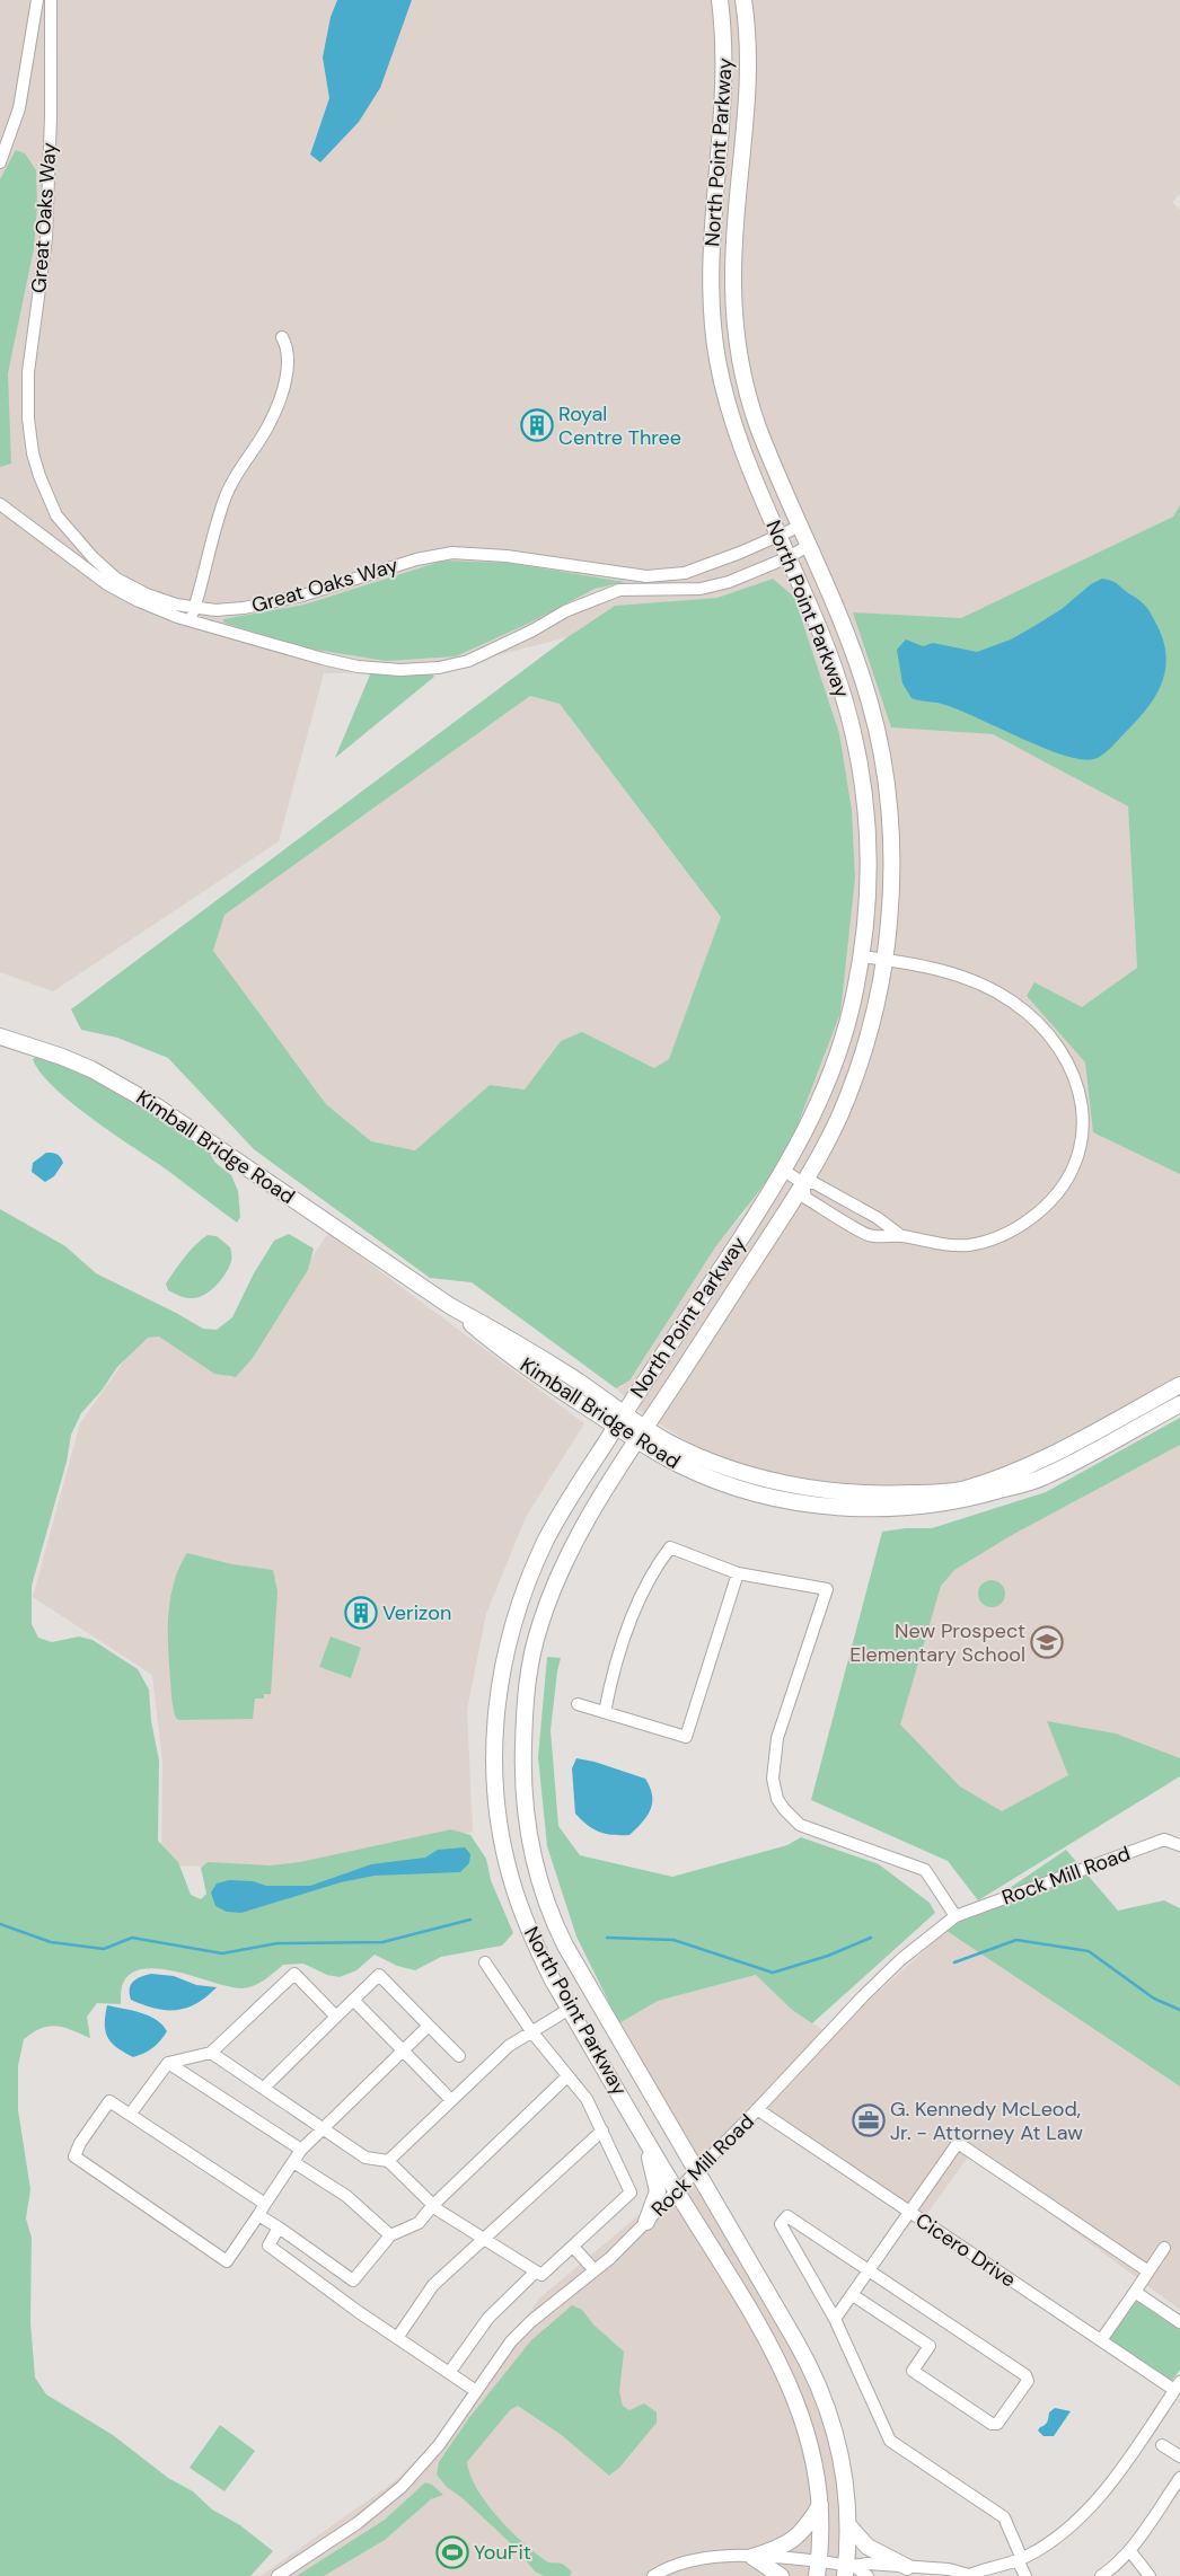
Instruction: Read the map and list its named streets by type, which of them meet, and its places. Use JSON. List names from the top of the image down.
{
  "streets": {
    "street": [
      "North Point Parkway",
      "Great Oaks Way",
      "Kimball Bridge Road",
      "Rock Mill Road",
      "Cicero Drive"
    ]
  },
  "crossings": [
    ["North Point Parkway", "Great Oaks Way"],
    ["North Point Parkway", "Kimball Bridge Road"],
    ["North Point Parkway", "Rock Mill Road"],
    ["Rock Mill Road", "Cicero Drive"]
  ],
  "places": {
    "building": ["Royal Centre Three", "Verizon"],
    "school or university": ["New Prospect Elementary School"],
    "office": ["G. Kennedy McLeod, Jr. - Attorney At Law"],
    "sports": ["YouFit"]
  }
}
